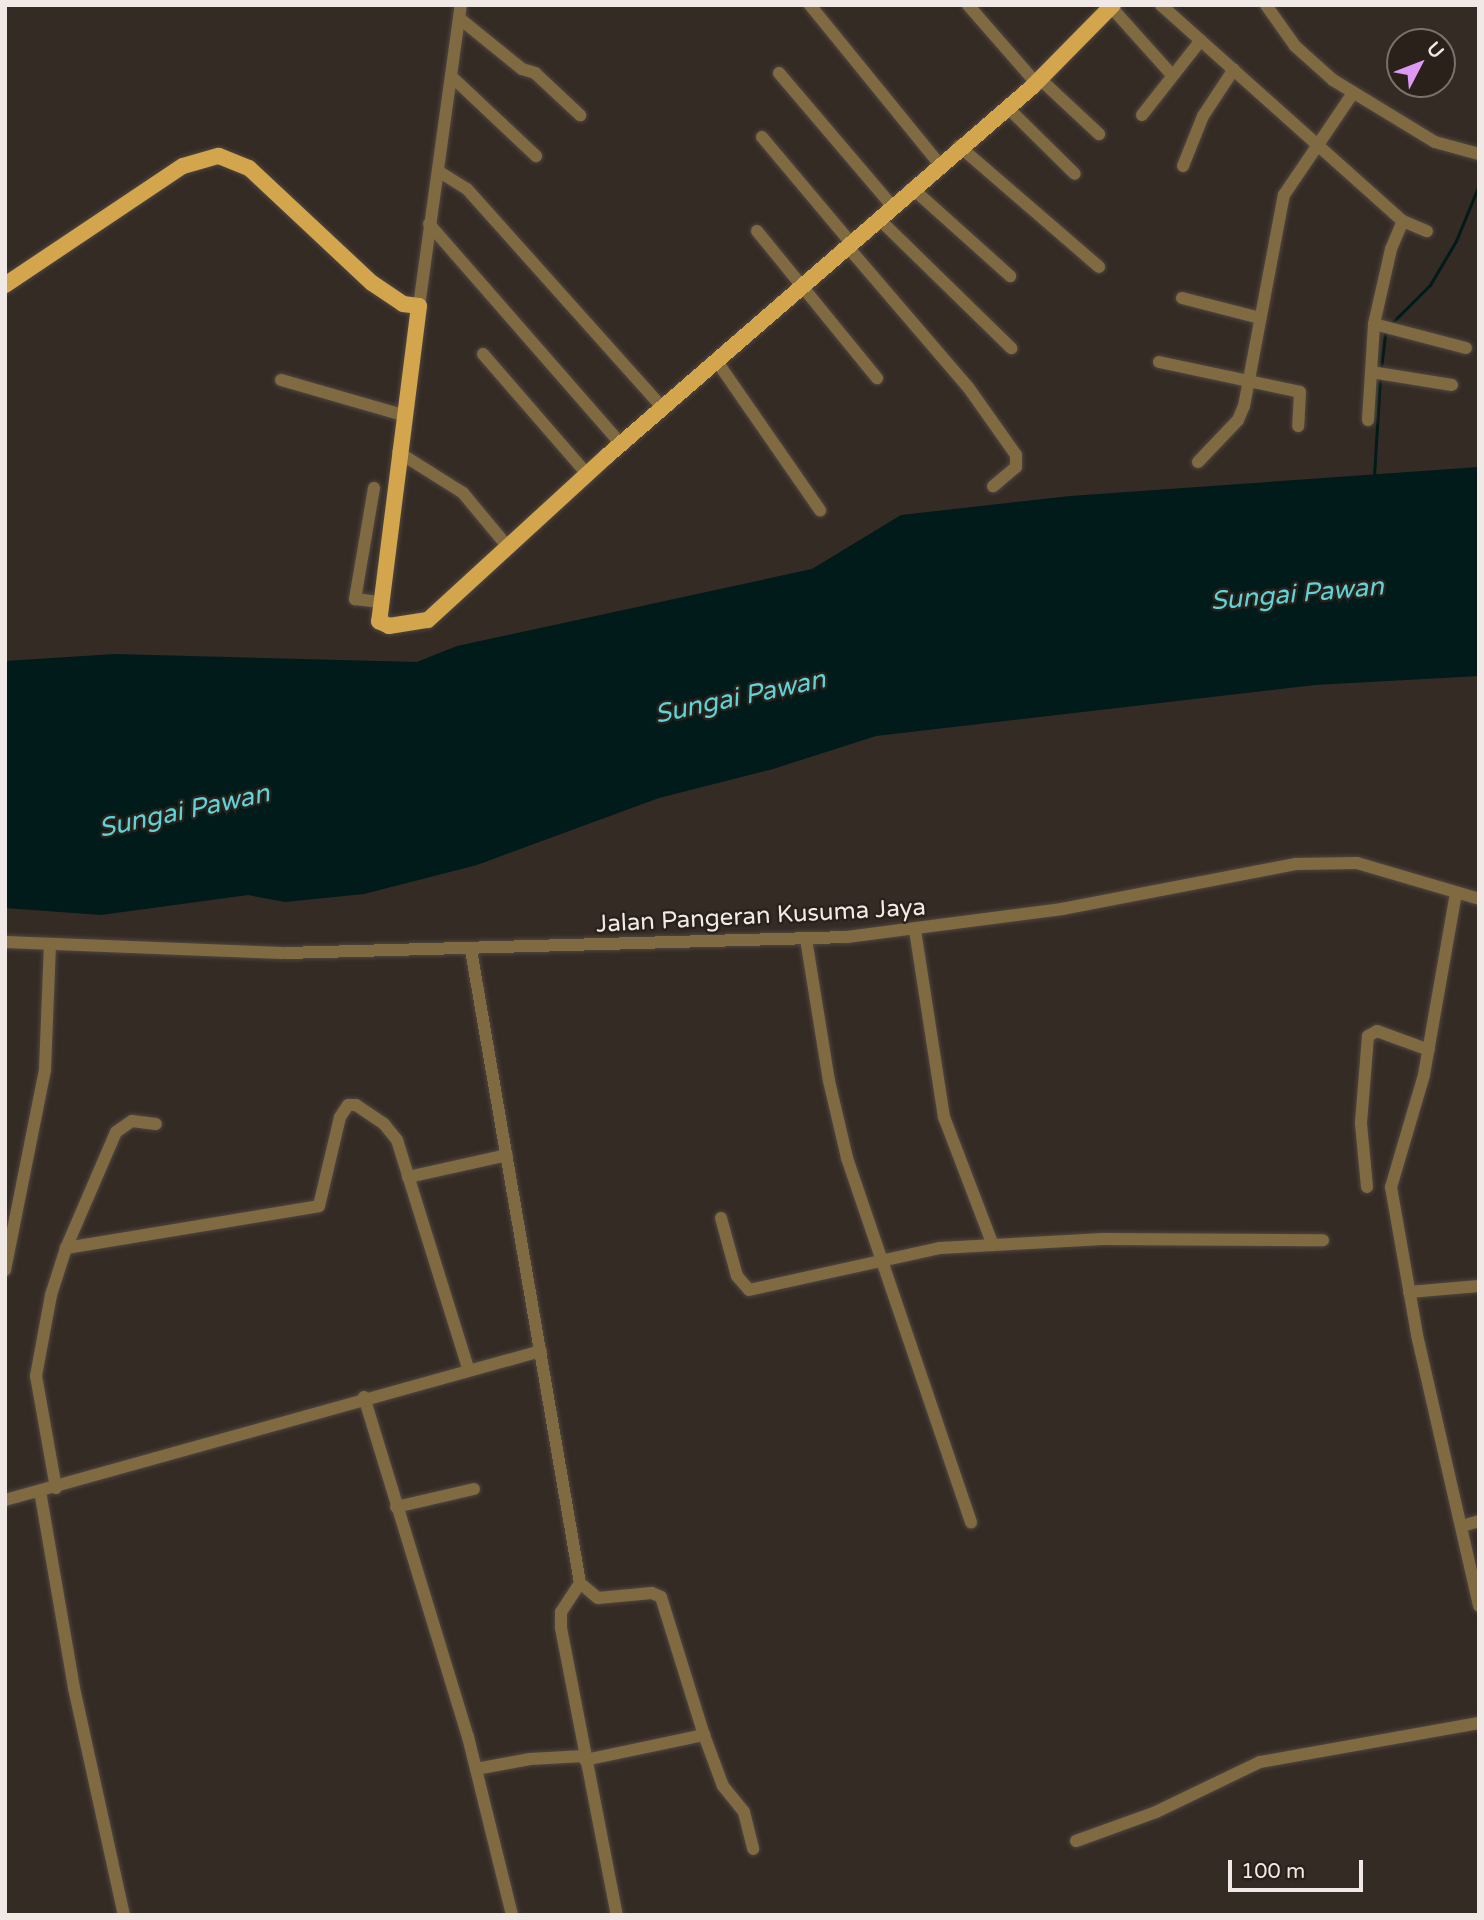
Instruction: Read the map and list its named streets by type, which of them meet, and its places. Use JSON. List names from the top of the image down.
{
  "streets": {
    "street": ["Jalan Pangeran Kusuma Jaya"]
  },
  "water": ["Sungai Pawan"],
  "scale_bar": "100 m",
  "north": "top right"
}
